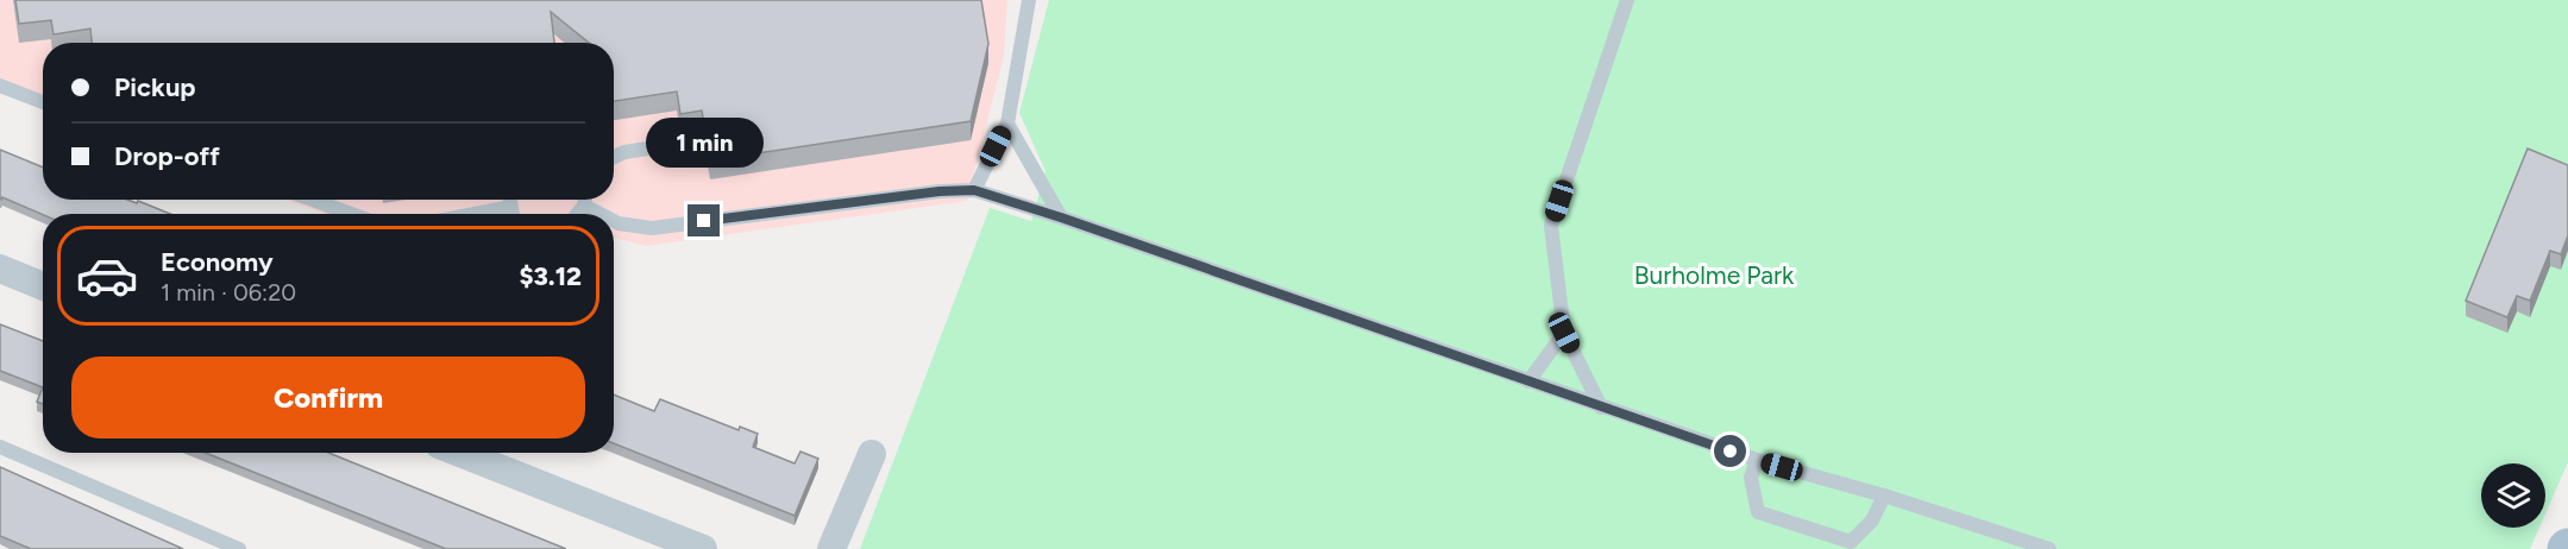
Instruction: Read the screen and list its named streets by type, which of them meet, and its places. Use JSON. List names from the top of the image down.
{
  "parks": ["Burholme Park"],
  "page": {
    "banner": ["Pickup", "Drop-off"],
    "bubble": "1 min",
    "list": [
      {
        "name": "Economy",
        "note": "1 min · 06:20",
        "value": "$3.12"
      }
    ],
    "buttons": "Confirm"
  }
}
